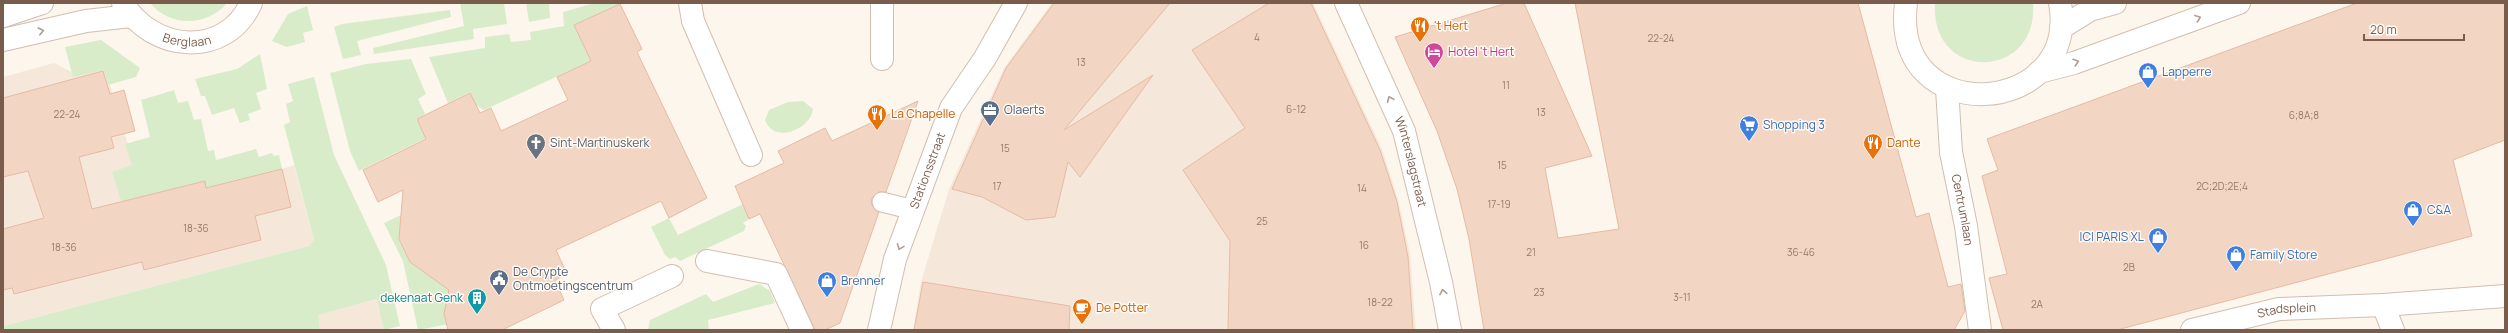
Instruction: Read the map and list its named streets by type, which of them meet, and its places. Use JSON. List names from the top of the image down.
{
  "streets": {
    "street": [
      "Berglaan",
      "Winterslagstraat",
      "Stationsstraat",
      "Centrumlaan",
      "Stadsplein"
    ]
  },
  "one_way": ["Winterslagstraat"],
  "places": {
    "restaurant": ["'t Hert", "La Chapelle", "Dante"],
    "hotel": ["Hotel 't Hert"],
    "shop": [
      "Lapperre",
      "C&A",
      "ICI PARIS XL",
      "Family Store",
      "Brenner"
    ],
    "office": ["Olaerts"],
    "supermarket": ["Shopping 3"],
    "church": ["Sint-Martinuskerk"],
    "public building": ["De Crypte Ontmoetingscentrum"],
    "building": ["dekenaat Genk"],
    "cafe": ["De Potter"]
  },
  "house_numbers": [
    "4",
    "22-24",
    "13",
    "11",
    "6-12",
    "13",
    "22-24",
    "6;8A;8",
    "15",
    "15",
    "17",
    "2C;2D;2E;4",
    "14",
    "17-19",
    "25",
    "18-36",
    "16",
    "18-36",
    "21",
    "36-46",
    "2B",
    "23",
    "3-11",
    "18-22",
    "2A"
  ],
  "scale_bar": "20 m"
}
